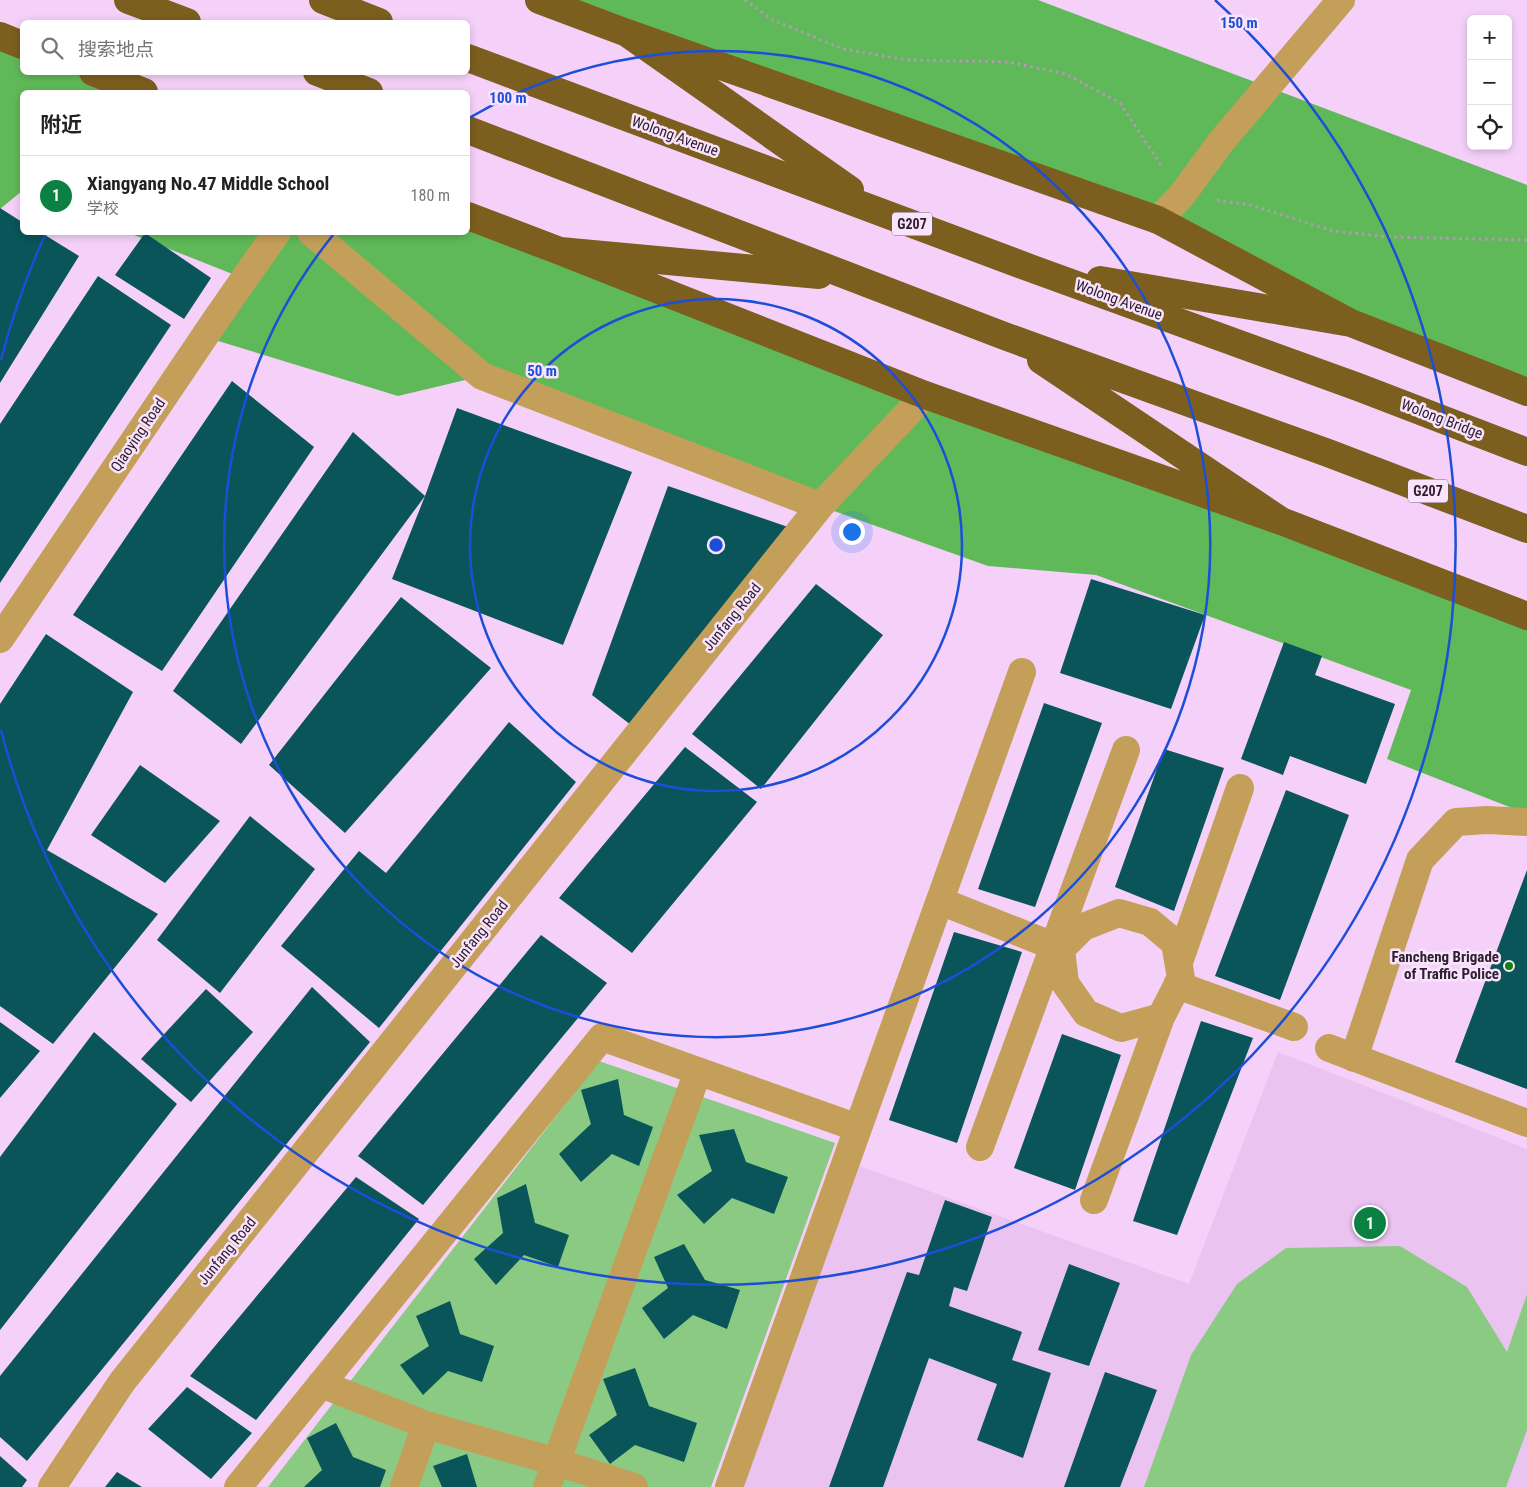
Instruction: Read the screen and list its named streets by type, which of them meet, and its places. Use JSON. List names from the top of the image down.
{
  "streets": {
    "highway": ["Wolong Avenue", "G207", "Wolong Bridge"],
    "street": ["Qiaoying Road", "Junfang Road"]
  },
  "crossings": [
    ["Wolong Avenue", "Wolong Bridge"]
  ],
  "places": ["Fancheng Brigade of Traffic Police"],
  "page": {
    "map_buttons": ["+", "−"],
    "search": "搜索地点",
    "heading": "附近",
    "list": [
      {
        "mark": "1",
        "name": "Xiangyang No.47 Middle School",
        "note": "学校",
        "value": "180 m"
      }
    ],
    "pins": "1"
  },
  "rings": ["150 m", "100 m", "50 m"]
}
